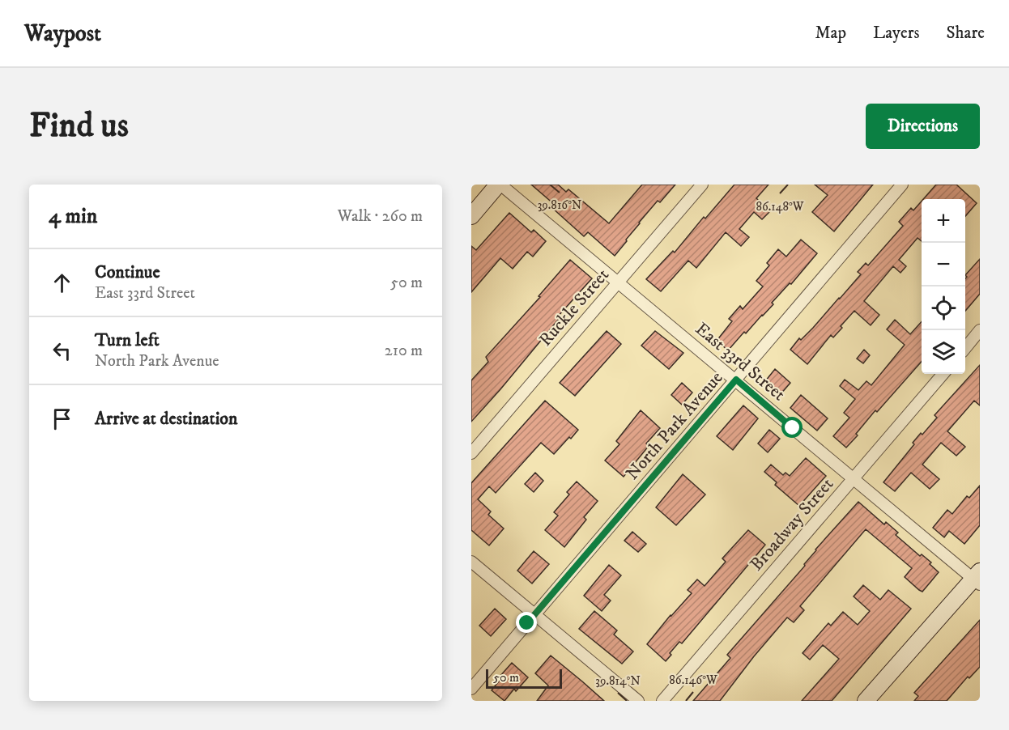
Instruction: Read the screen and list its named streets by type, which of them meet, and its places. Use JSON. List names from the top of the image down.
{
  "streets": {
    "street": [
      "Ruckle Street",
      "East 33rd Street",
      "North Park Avenue",
      "Broadway Street"
    ]
  },
  "crossings": [
    ["Ruckle Street", "East 33rd Street"],
    ["East 33rd Street", "North Park Avenue"],
    ["East 33rd Street", "Broadway Street"]
  ],
  "scale_bar": "50 m",
  "page": {
    "header": "Waypost",
    "nav": ["Map", "Layers", "Share"],
    "buttons": "Directions",
    "title": "Find us",
    "heading": ["4 min", "Walk · 260 m"],
    "map_buttons": ["+", "−"],
    "list": [
      ["Continue", "East 33rd Street", "50 m"],
      ["Turn left", "North Park Avenue", "210 m"],
      "Arrive at destination"
    ],
    "scale": "50 m"
  },
  "coordinates": [
    "39.816°N",
    "86.148°W",
    "86.146°W",
    "39.814°N"
  ]
}
